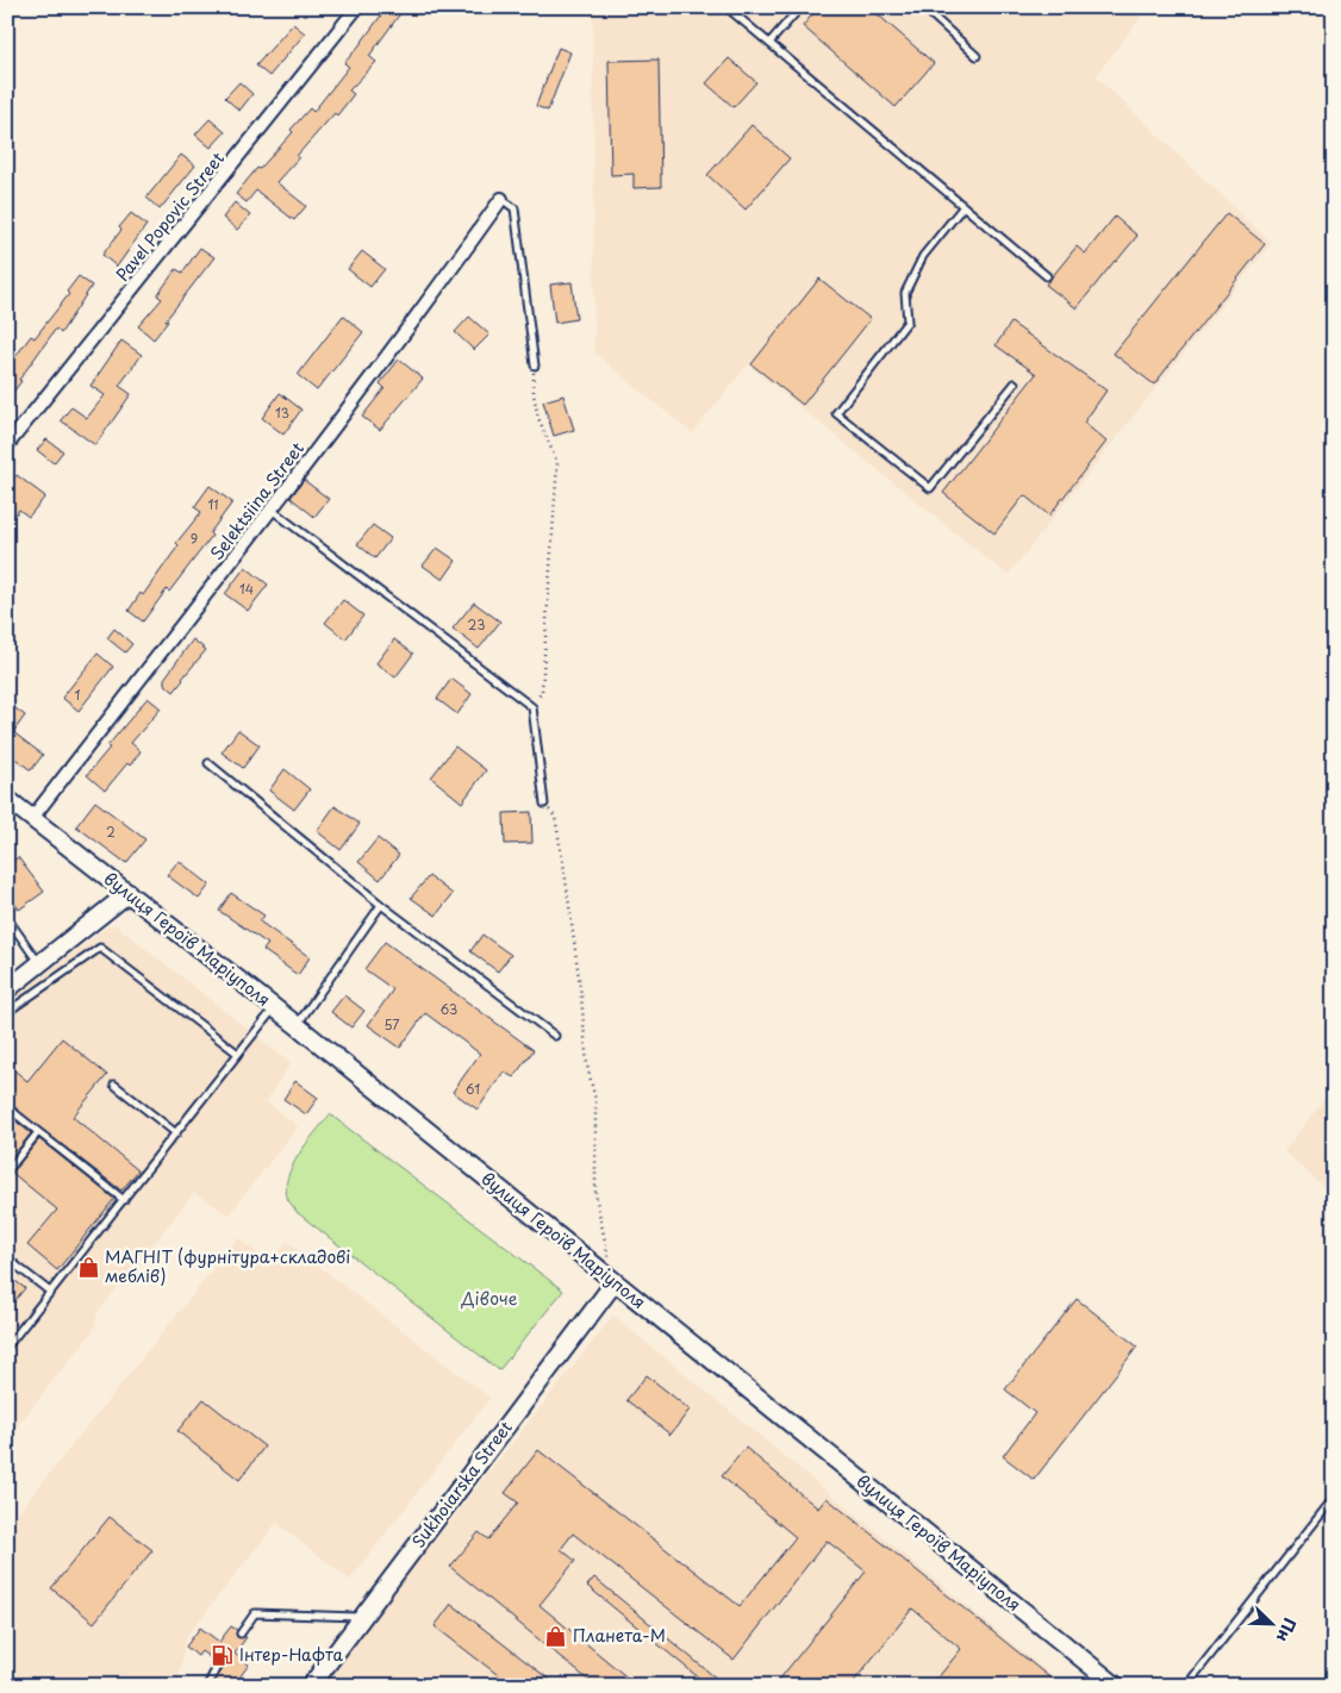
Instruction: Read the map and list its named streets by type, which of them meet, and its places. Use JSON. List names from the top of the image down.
{
  "streets": {
    "street": [
      "Pavel Popovic Street",
      "Selektsiina Street",
      "вулиця Героїв Маріуполя",
      "Sukhoiarska Street"
    ]
  },
  "crossings": [
    ["Selektsiina Street", "вулиця Героїв Маріуполя"],
    ["вулиця Героїв Маріуполя", "Sukhoiarska Street"]
  ],
  "parks": ["Дівоче"],
  "places": {
    "shop": ["МАГНІТ (фурнітура+складові меблів)", "Планета-М"],
    "fuel station": ["Інтер-Нафта"]
  },
  "house_numbers": [
    "13",
    "11",
    "9",
    "14",
    "23",
    "1",
    "2",
    "63",
    "57",
    "61"
  ],
  "north": "bottom right"
}
